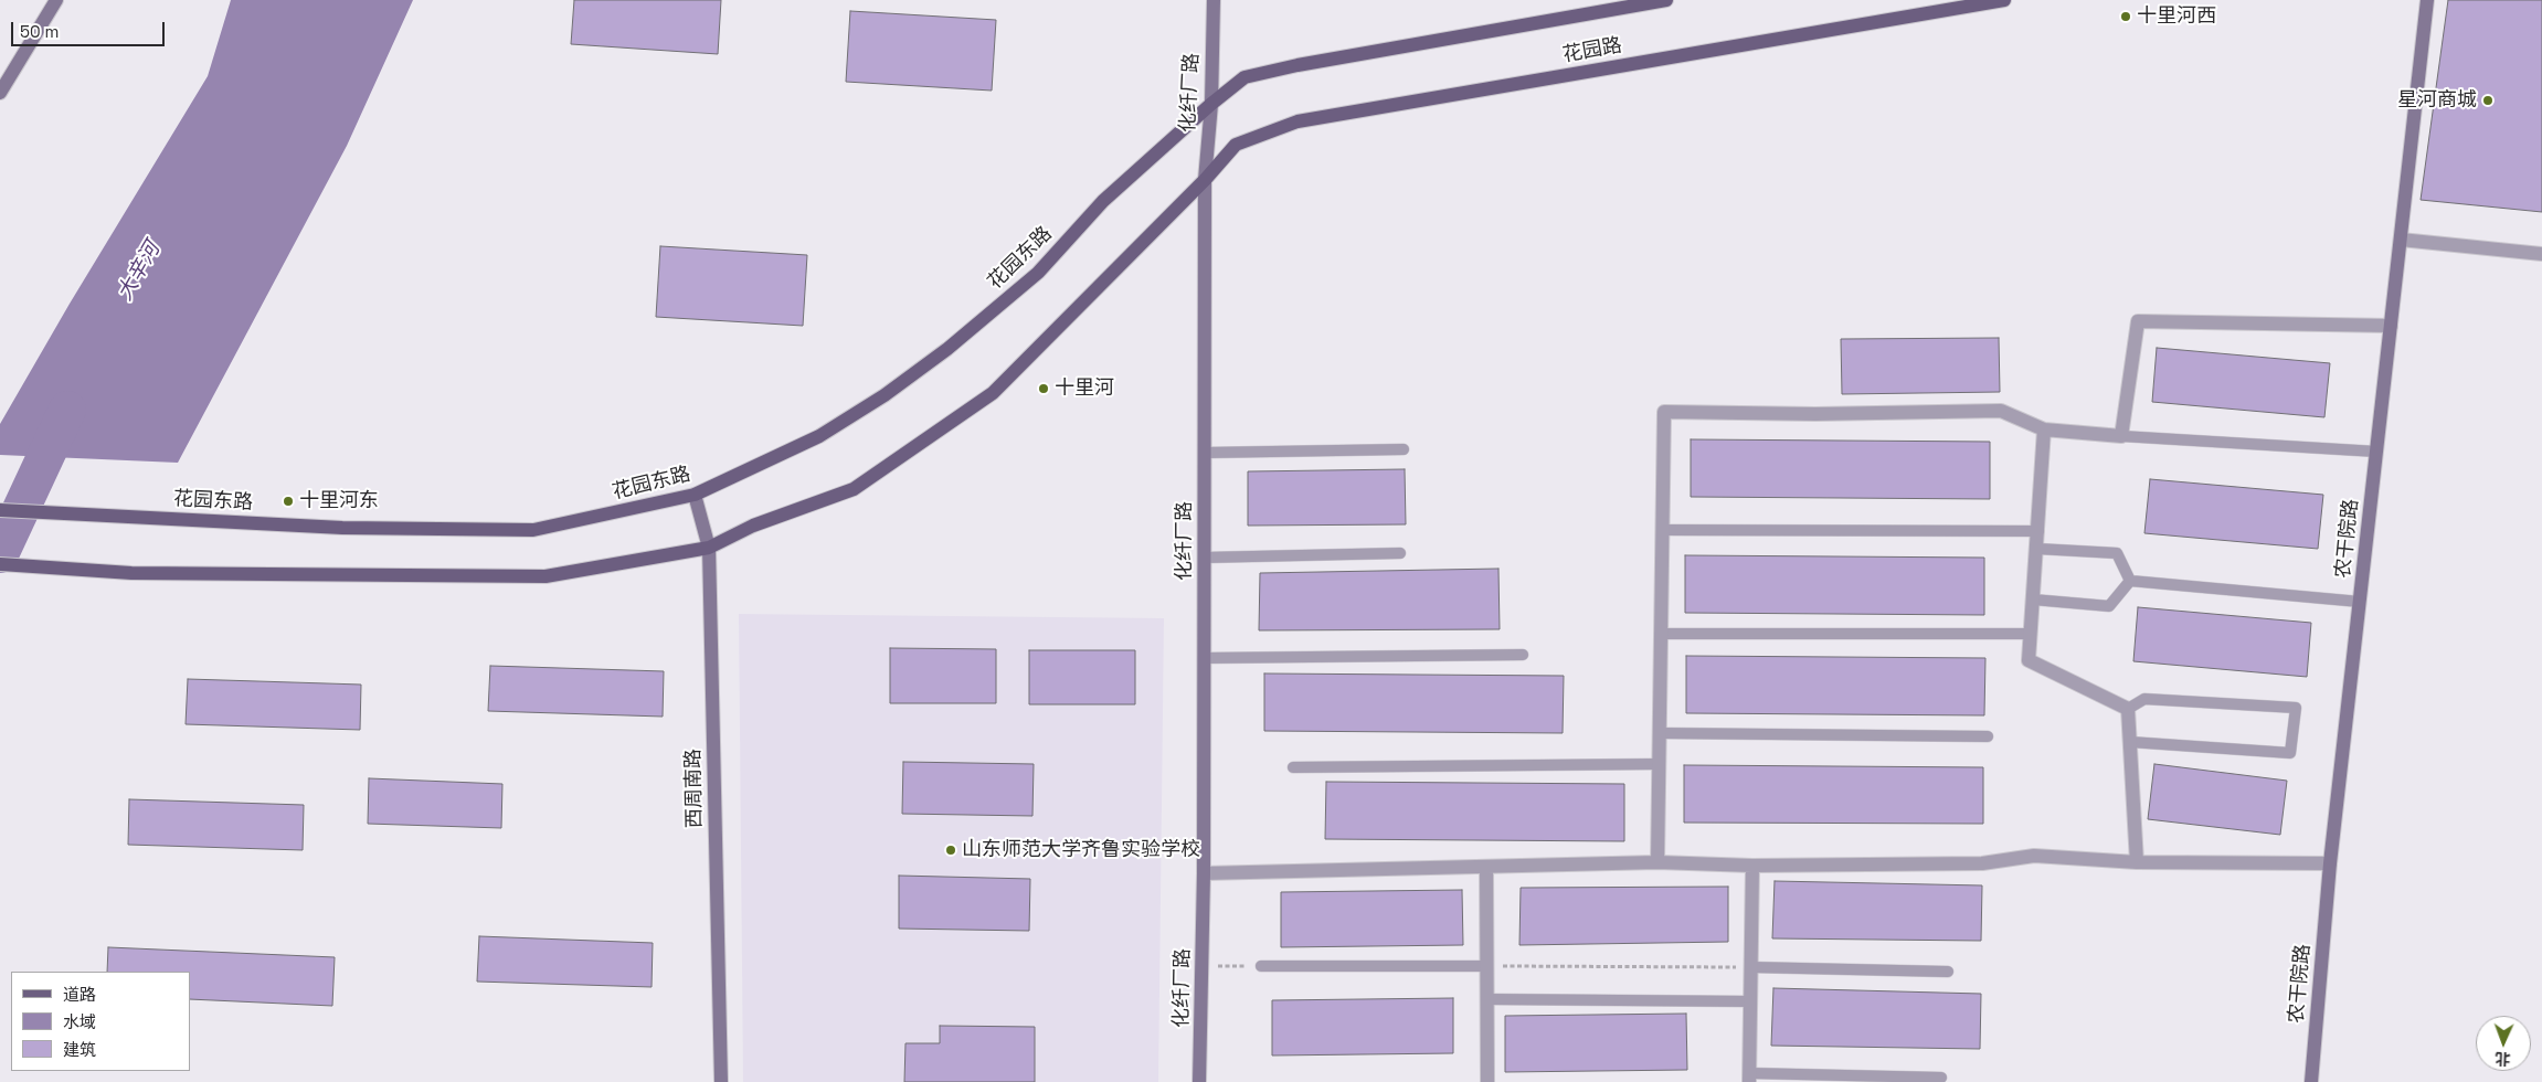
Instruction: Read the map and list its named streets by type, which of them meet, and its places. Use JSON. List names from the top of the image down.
{
  "streets": {
    "main road": ["花园路", "花园东路"],
    "street": ["化纤厂路", "农干院路", "西周南路"]
  },
  "crossings": [
    ["花园路", "化纤厂路"],
    ["花园路", "花园东路"],
    ["化纤厂路", "花园东路"],
    ["花园东路", "西周南路"]
  ],
  "water": ["大辛河"],
  "places": [
    "十里河西",
    "星河商城",
    "十里河",
    "十里河东",
    "山东师范大学齐鲁实验学校"
  ],
  "legend": ["道路", "水域", "建筑"],
  "scale_bar": "50 m",
  "north": "bottom"
}
